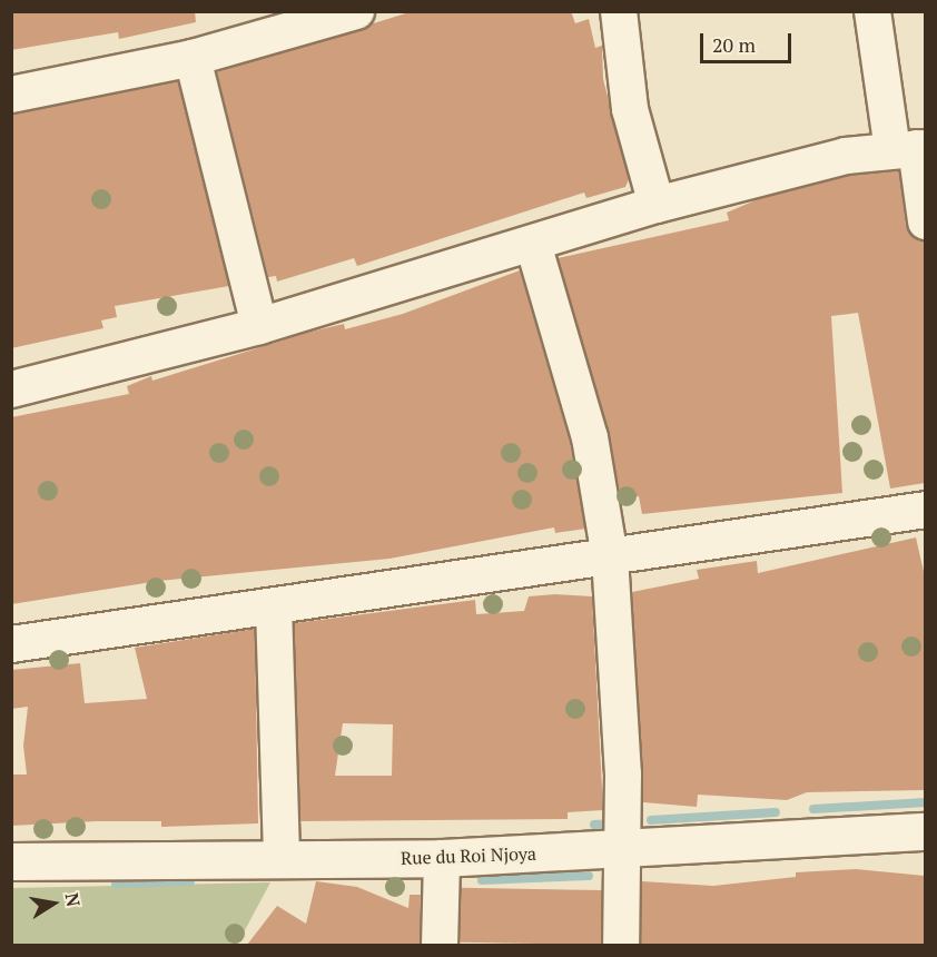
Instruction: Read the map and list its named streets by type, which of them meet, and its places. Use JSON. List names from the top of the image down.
{
  "streets": {
    "main road": ["Rue du Roi Njoya"]
  },
  "scale_bar": "20 m",
  "north": "right"
}
